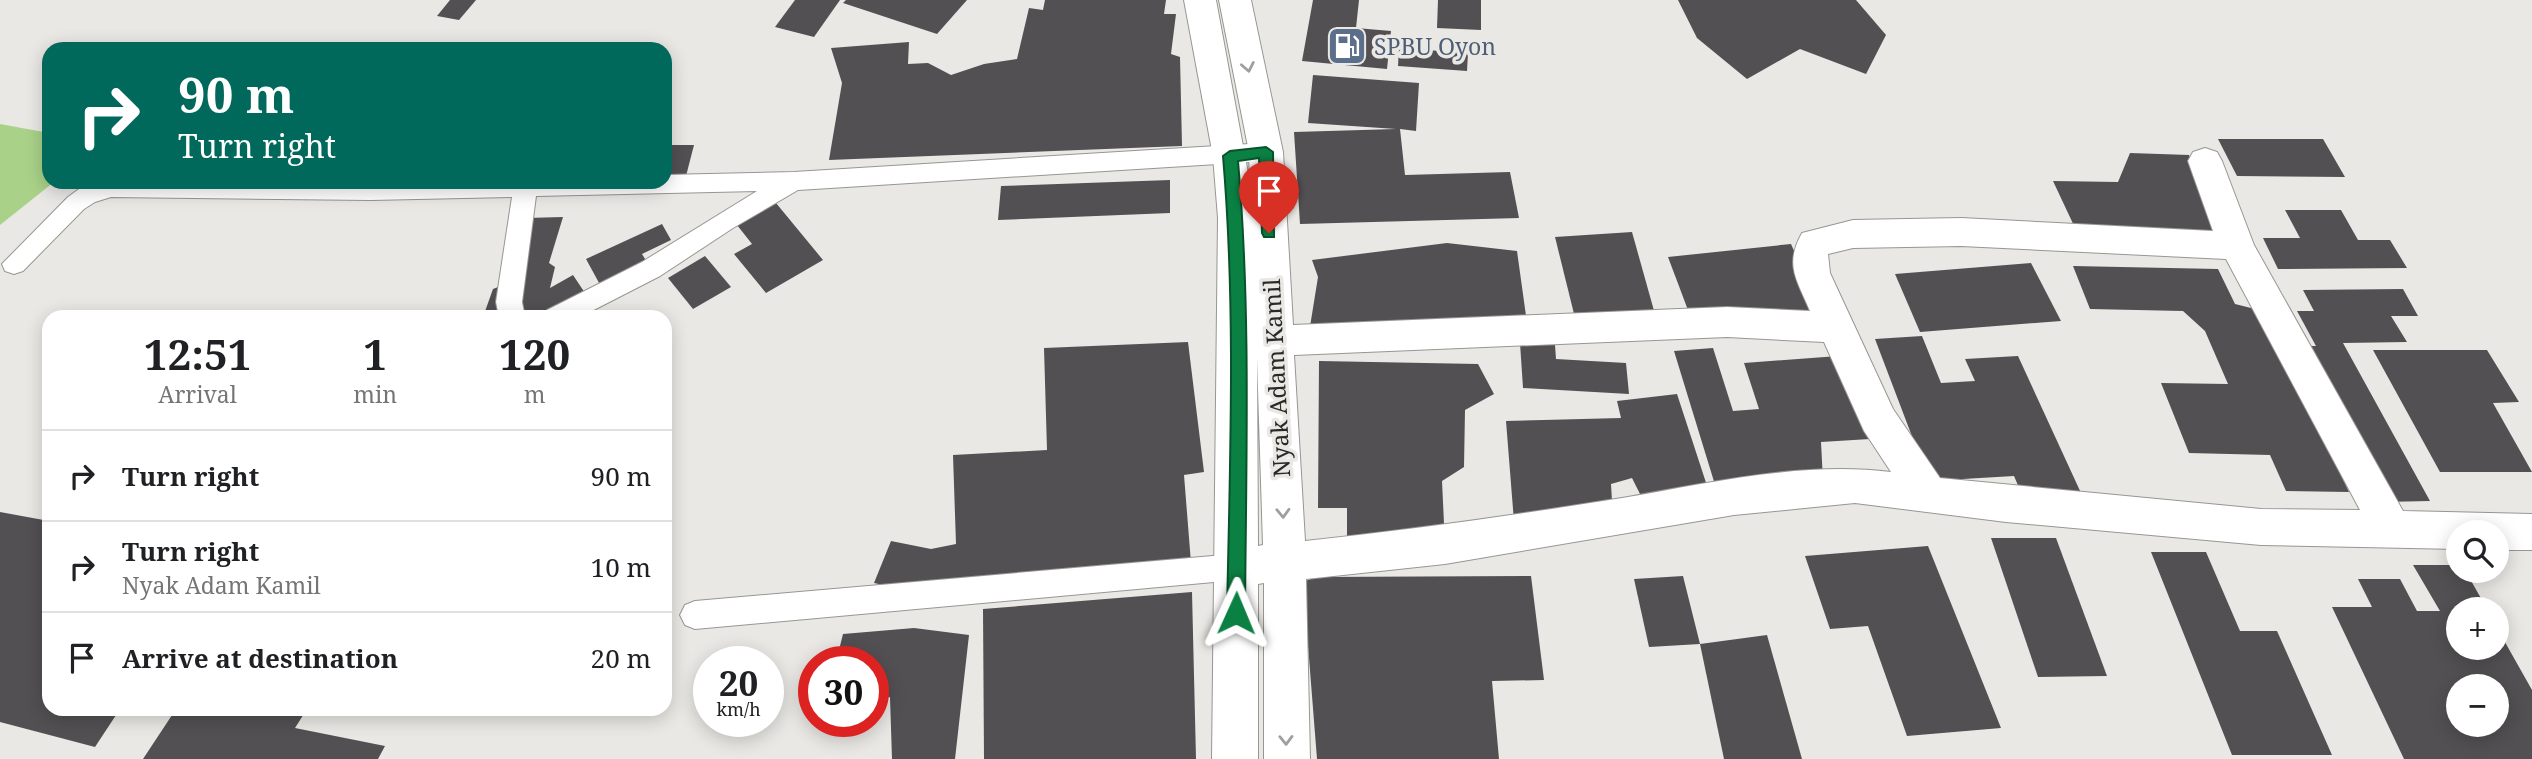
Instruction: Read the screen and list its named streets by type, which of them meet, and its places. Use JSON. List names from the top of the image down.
{
  "streets": {
    "street": ["Nyak Adam Kamil"]
  },
  "places": {
    "fuel station": ["SPBU Oyon"]
  },
  "page": {
    "turn": ["90 m", "Turn right"],
    "eta": [
      "12:51",
      "Arrival",
      "1",
      "min",
      "120",
      "m"
    ],
    "list": [
      {
        "name": "Turn right",
        "value": "90 m"
      },
      {
        "name": "Turn right",
        "note": "Nyak Adam Kamil",
        "value": "10 m"
      },
      {
        "name": "Arrive at destination",
        "value": "20 m"
      }
    ],
    "map_buttons": ["+", "−"],
    "speed": "20 km/h",
    "limit": "30"
  }
}
